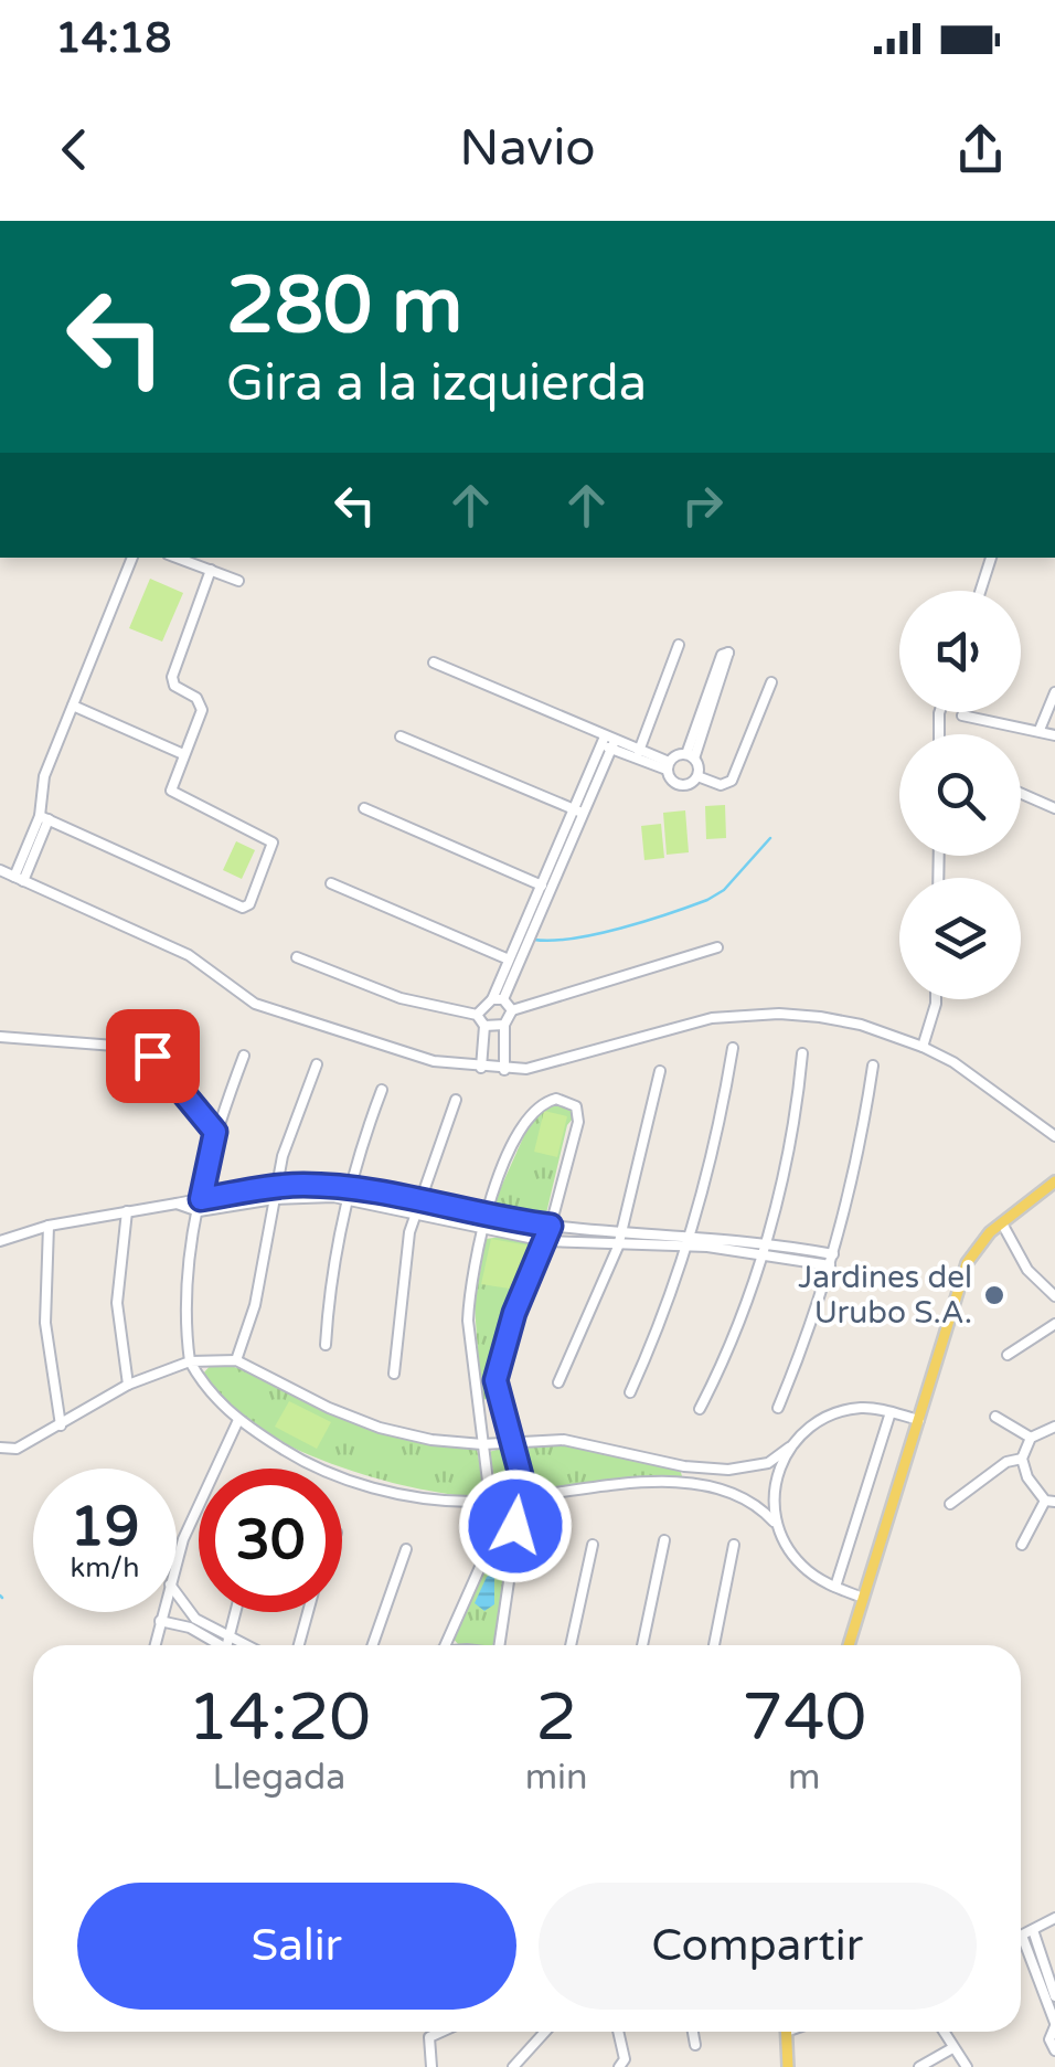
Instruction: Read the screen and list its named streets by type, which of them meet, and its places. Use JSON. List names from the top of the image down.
{
  "places": ["Jardines del Urubo S.A."],
  "page": {
    "status": "14:18",
    "header": "Navio",
    "turn": ["280 m", "Gira a la izquierda"],
    "speed": "19 km/h",
    "limit": "30",
    "eta": [
      "14:20",
      "Llegada",
      "2",
      "min",
      "740",
      "m"
    ],
    "buttons": ["Salir", "Compartir"]
  }
}
